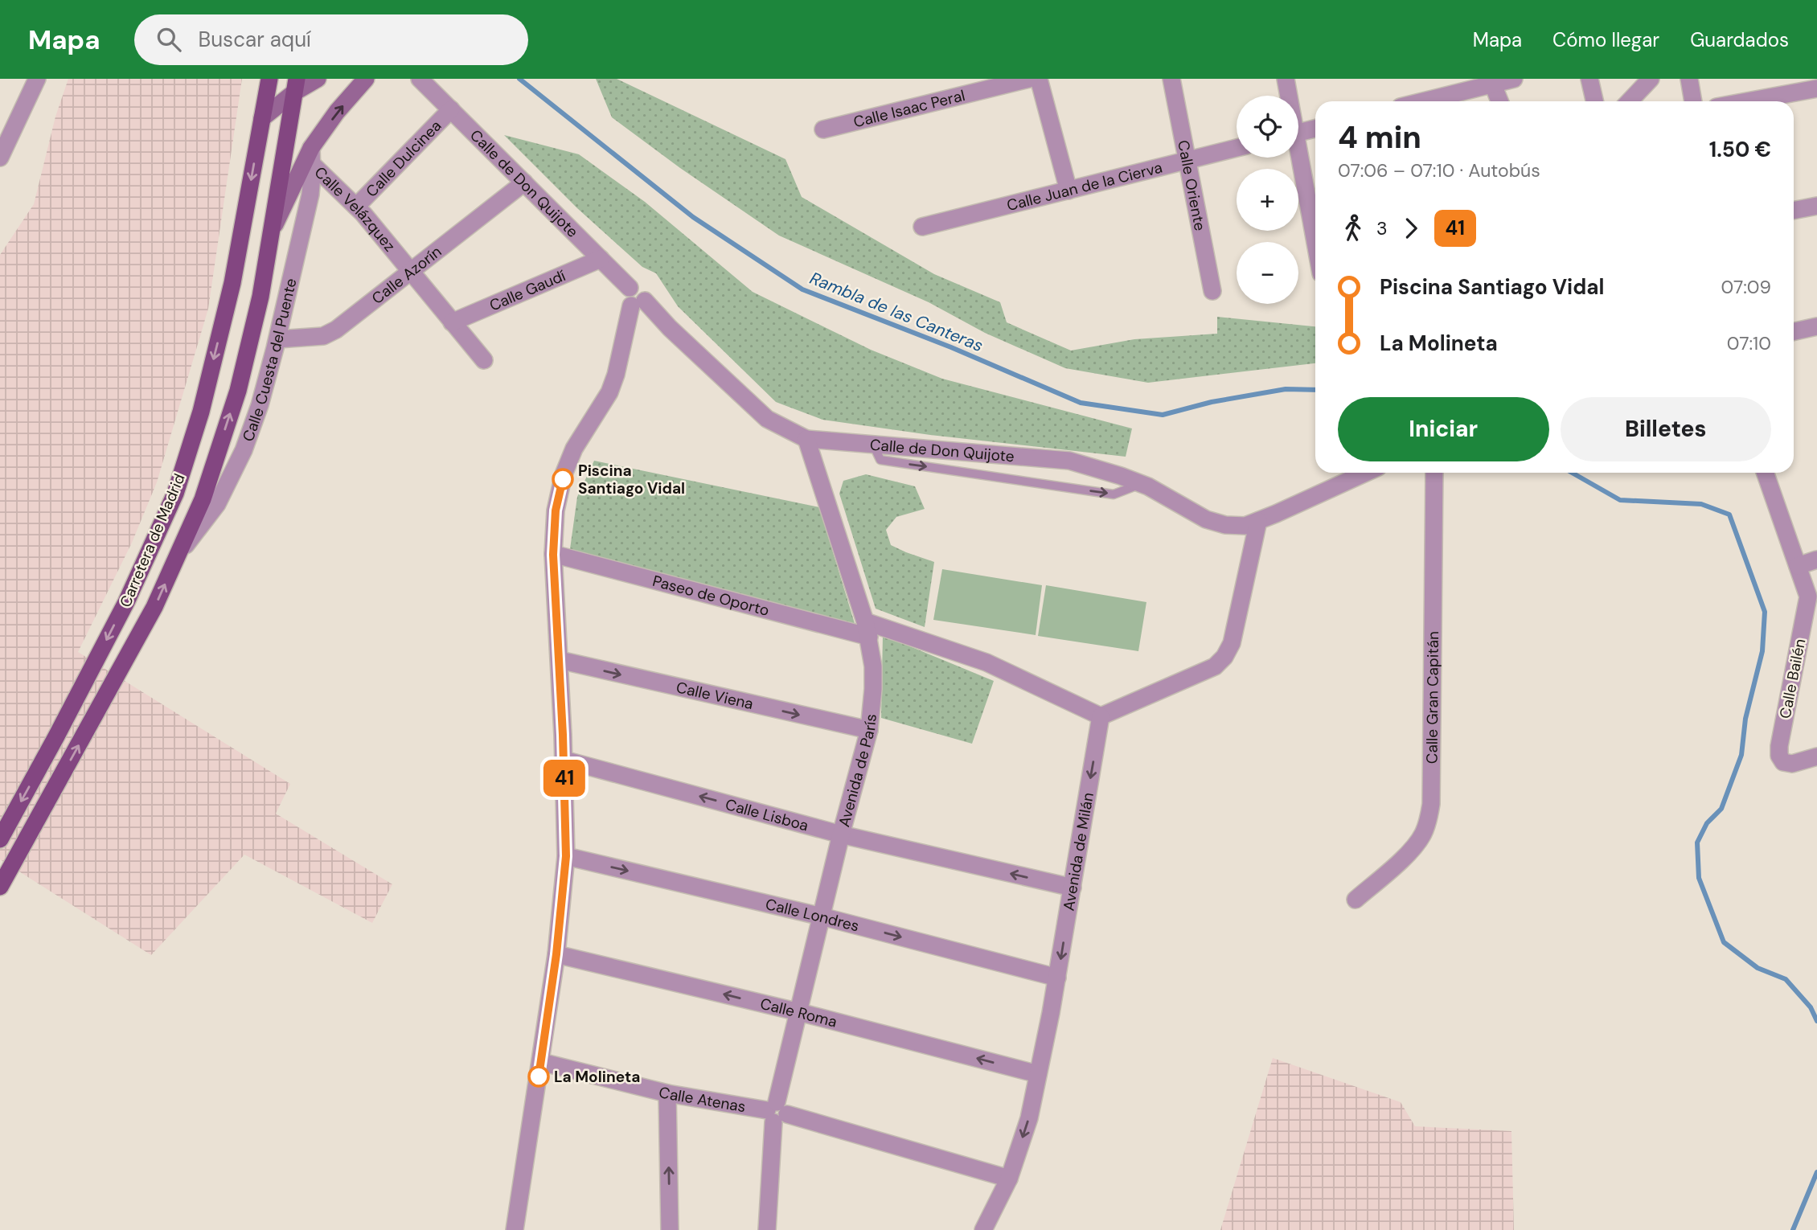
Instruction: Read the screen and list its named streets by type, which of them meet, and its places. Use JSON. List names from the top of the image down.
{
  "streets": {
    "main road": ["Carretera de Madrid"],
    "street": [
      "Calle Isaac Peral",
      "Calle Dulcinea",
      "Calle de Don Quijote",
      "Calle Oriente",
      "Calle Juan de la Cierva",
      "Calle Velázquez",
      "Calle Azorín",
      "Calle Gaudí",
      "Calle Cuesta del Puente",
      "Paseo de Oporto",
      "Calle Bailén",
      "Calle Viena",
      "Calle Gran Capitán",
      "Avenida de París",
      "Calle Lisboa",
      "Avenida de Milán",
      "Calle Londres",
      "Calle Roma",
      "Calle Atenas"
    ]
  },
  "crossings": [
    ["Calle Dulcinea", "Calle de Don Quijote"],
    ["Calle Dulcinea", "Calle Velázquez"],
    ["Calle de Don Quijote", "Calle Azorín"],
    ["Calle de Don Quijote", "Calle Gaudí"],
    ["Calle de Don Quijote", "Avenida de París"],
    ["Calle Oriente", "Calle Juan de la Cierva"],
    ["Calle Velázquez", "Calle Azorín"],
    ["Calle Velázquez", "Calle Gaudí"],
    ["Calle Velázquez", "Calle Cuesta del Puente"],
    ["Calle Azorín", "Calle Cuesta del Puente"],
    ["Paseo de Oporto", "Avenida de París"],
    ["Calle Viena", "Avenida de París"],
    ["Avenida de París", "Calle Lisboa"],
    ["Avenida de París", "Calle Londres"],
    ["Avenida de París", "Calle Roma"],
    ["Avenida de París", "Calle Atenas"],
    ["Calle Lisboa", "Avenida de Milán"],
    ["Avenida de Milán", "Calle Londres"],
    ["Avenida de Milán", "Calle Roma"],
    ["Avenida de Milán", "Calle Atenas"]
  ],
  "one_way": [
    "Calle Viena",
    "Calle Lisboa",
    "Avenida de Milán",
    "Calle Londres",
    "Calle Roma"
  ],
  "water": ["Rambla de las Canteras"],
  "places": ["Piscina Santiago Vidal", "La Molineta"],
  "lines": ["bus line 41"],
  "page": {
    "header": "Mapa",
    "search": "Buscar aquí",
    "nav": ["Mapa", "Cómo llegar", "Guardados"],
    "on_map": "41",
    "map_buttons": ["+", "−"],
    "heading": ["4 min", "07:06 – 07:10 · Autobús", "1.50 €"],
    "legs": ["3", "41"],
    "list": [
      {
        "name": "Piscina Santiago Vidal",
        "value": "07:09"
      },
      {
        "name": "La Molineta",
        "value": "07:10"
      }
    ],
    "buttons": ["Iniciar", "Billetes"]
  }
}
